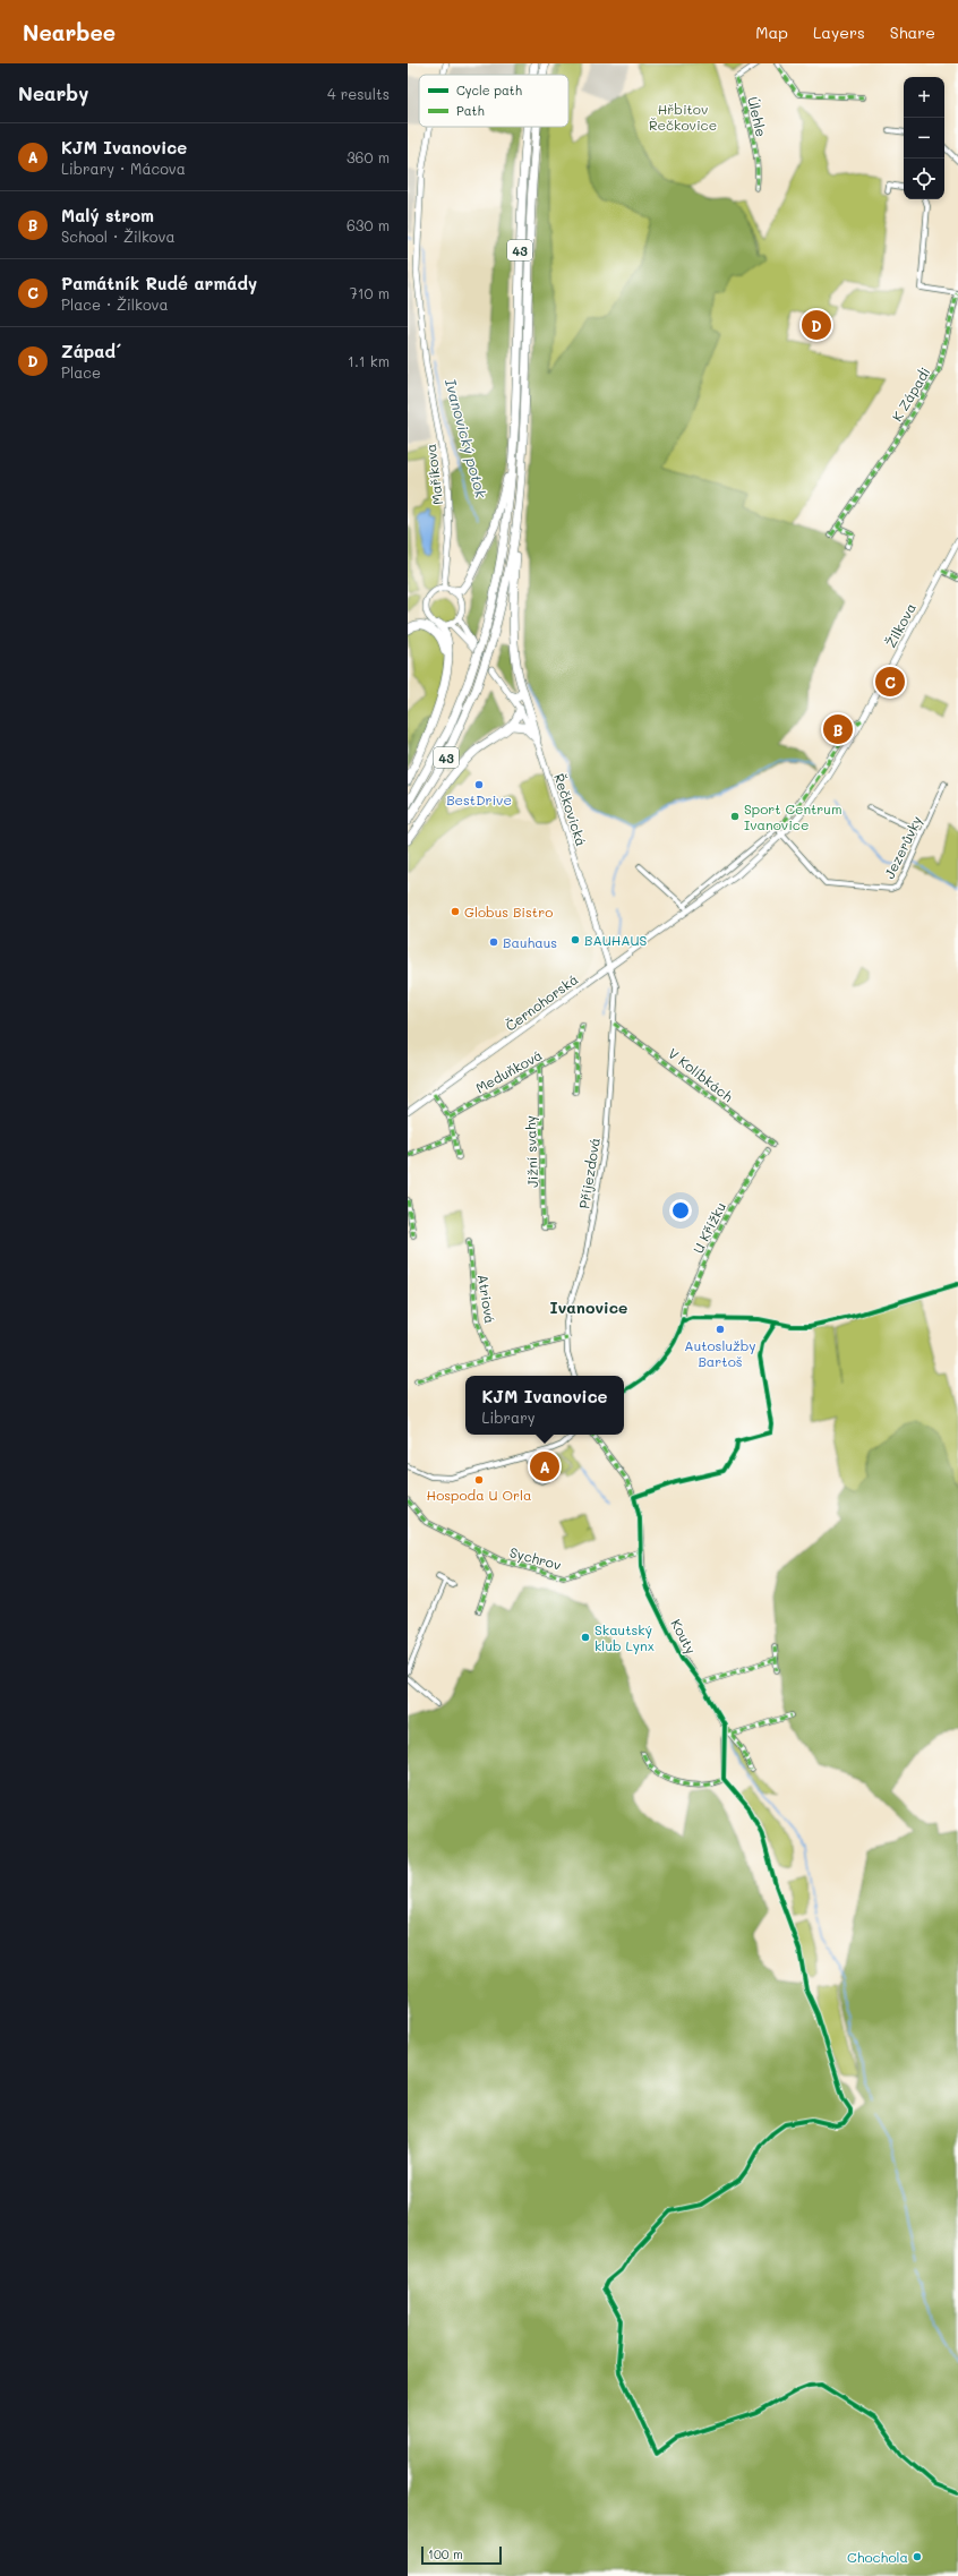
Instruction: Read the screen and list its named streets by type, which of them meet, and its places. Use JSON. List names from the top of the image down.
{
  "streets": {
    "highway": ["43"],
    "street": [
      "Úlehle",
      "K Západi",
      "Maříkova",
      "Žilkova",
      "Řečkovická",
      "Jezerůvky",
      "Černohorská",
      "Meduňková",
      "V Kolíbkách",
      "Jižní svahy",
      "Příjezdová",
      "U Křížku",
      "Atriová",
      "Sychrov",
      "Kouty"
    ]
  },
  "crossings": [
    ["Žilkova", "Jezerůvky"],
    ["Žilkova", "Černohorská"],
    ["Řečkovická", "Černohorská"],
    ["Řečkovická", "Příjezdová"],
    ["Jezerůvky", "Černohorská"],
    ["Černohorská", "Příjezdová"],
    ["Meduňková", "Jižní svahy"],
    ["V Kolíbkách", "Příjezdová"],
    ["Sychrov", "Kouty"]
  ],
  "districts": ["Ivanovice"],
  "water": ["Ivanovický potok"],
  "parks": ["Hřbitov Řečkovice"],
  "places": [
    "BestDrive",
    "Sport Centrum Ivanovice",
    "Globus Bistro",
    "BAUHAUS",
    "Bauhaus",
    "Autoslužby Bartoš",
    "Hospoda U Orla",
    "Skautský klub Lynx",
    "Chochola"
  ],
  "legend": ["Cycle path", "Path"],
  "scale_bar": "100 m",
  "page": {
    "header": "Nearbee",
    "nav": ["Map", "Layers", "Share"],
    "heading": ["Nearby", "4 results"],
    "map_buttons": ["+", "−"],
    "list": [
      {
        "mark": "A",
        "name": "KJM Ivanovice",
        "note": "Library · Mácova",
        "value": "360 m"
      },
      {
        "mark": "B",
        "name": "Malý strom",
        "note": "School · Žilkova",
        "value": "630 m"
      },
      {
        "mark": "C",
        "name": "Památník Rudé armády",
        "note": "Place · Žilkova",
        "value": "710 m"
      },
      {
        "mark": "D",
        "name": "Západ´",
        "note": "Place",
        "value": "1.1 km"
      }
    ],
    "pins": [
      "D",
      "C",
      "B",
      "A"
    ],
    "popup": ["KJM Ivanovice", "Library"],
    "scale": "100 m"
  }
}
